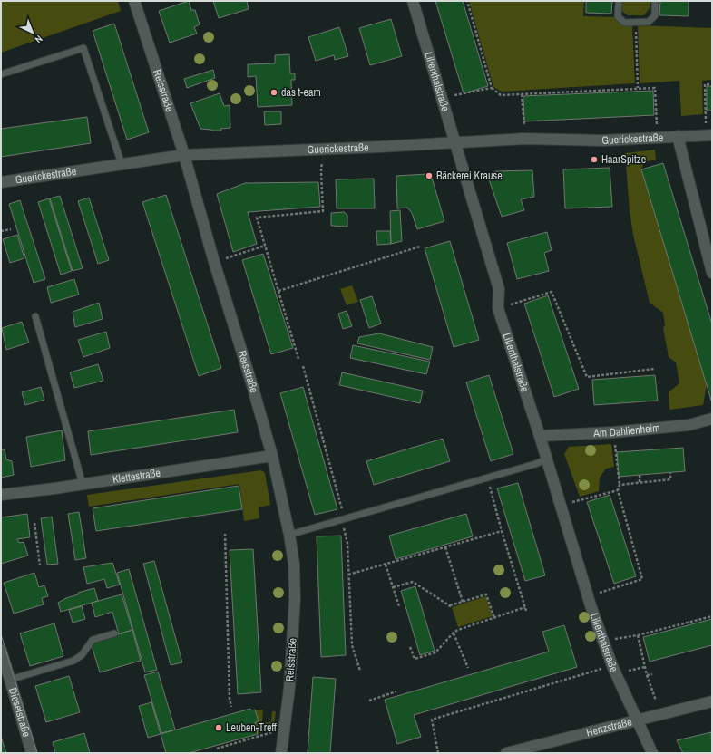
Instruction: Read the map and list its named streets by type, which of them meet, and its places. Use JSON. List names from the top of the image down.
{
  "streets": {
    "street": [
      "Lilienthalstraße",
      "Reisstraße",
      "Guerickestraße",
      "Am Dahlienheim",
      "Klettestraße",
      "Dieselstraße",
      "Hertzstraße"
    ]
  },
  "crossings": [
    ["Lilienthalstraße", "Guerickestraße"],
    ["Lilienthalstraße", "Am Dahlienheim"],
    ["Lilienthalstraße", "Hertzstraße"],
    ["Reisstraße", "Guerickestraße"],
    ["Reisstraße", "Klettestraße"]
  ],
  "places": [
    "das t-eam",
    "HaarSpitze",
    "Bäckerei Krause",
    "Leuben-Treff"
  ],
  "north": "bottom right"
}
